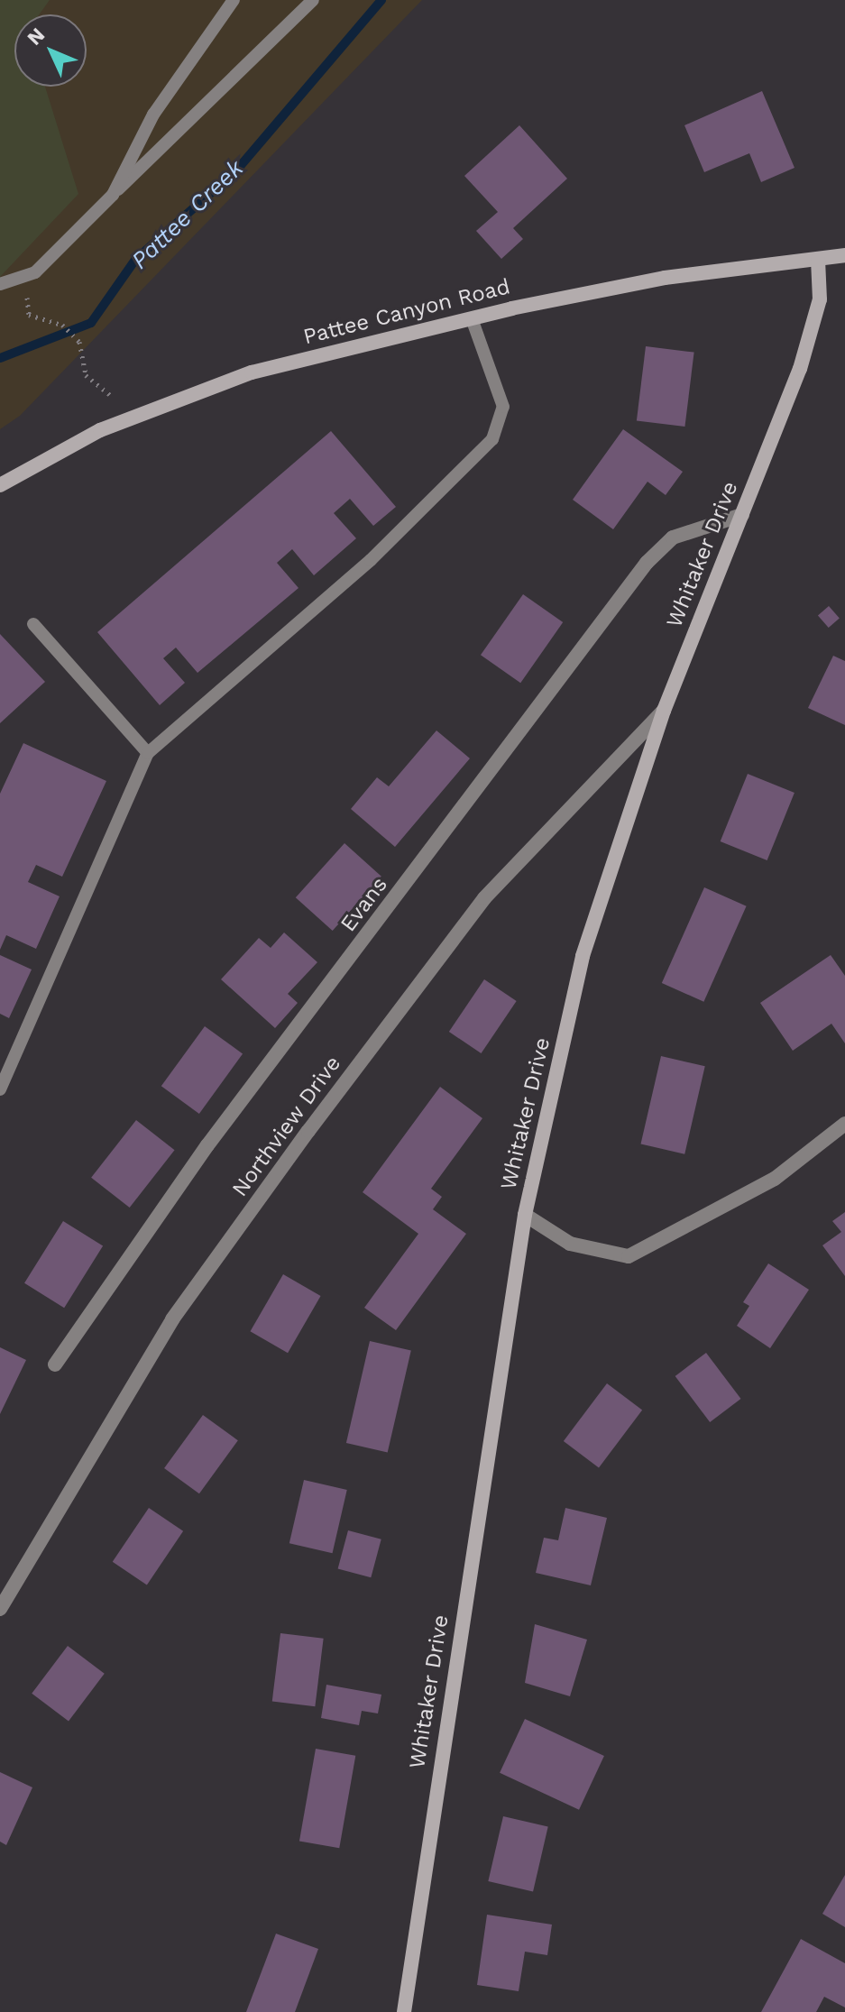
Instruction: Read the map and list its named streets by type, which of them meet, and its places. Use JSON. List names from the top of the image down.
{
  "streets": {
    "street": [
      "Pattee Canyon Road",
      "Whitaker Drive",
      "Evans",
      "Northview Drive"
    ]
  },
  "crossings": [
    ["Pattee Canyon Road", "Whitaker Drive"],
    ["Whitaker Drive", "Evans"],
    ["Whitaker Drive", "Northview Drive"]
  ],
  "water": ["Pattee Creek"],
  "north": "top left"
}
